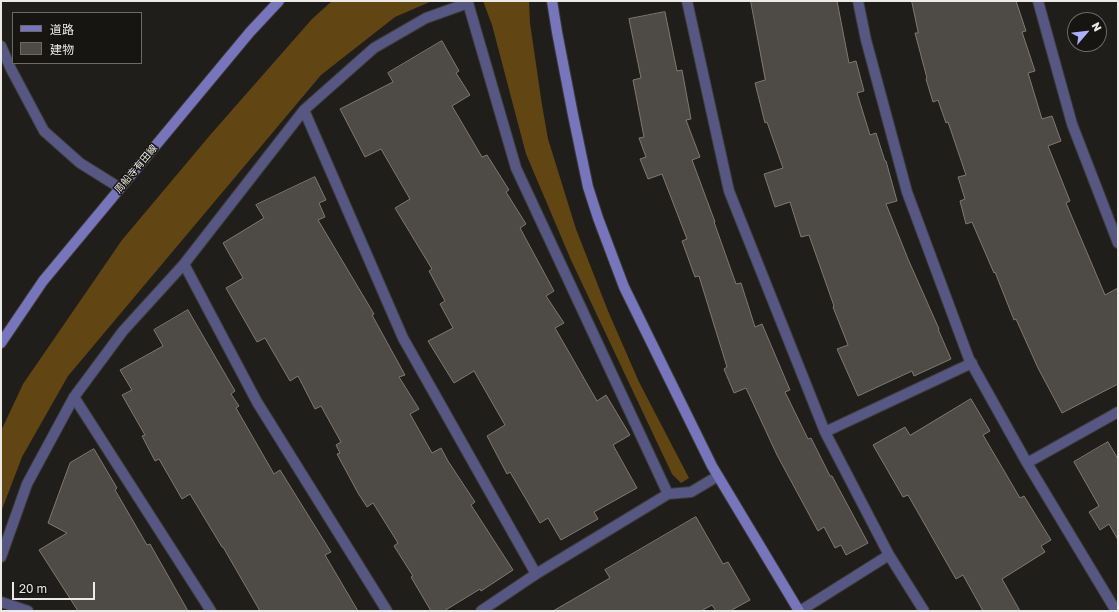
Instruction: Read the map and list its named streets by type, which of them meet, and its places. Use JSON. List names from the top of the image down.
{
  "streets": {
    "street": ["周船寺有田線"]
  },
  "legend": ["道路", "建物"],
  "scale_bar": "20 m",
  "north": "top right"
}
